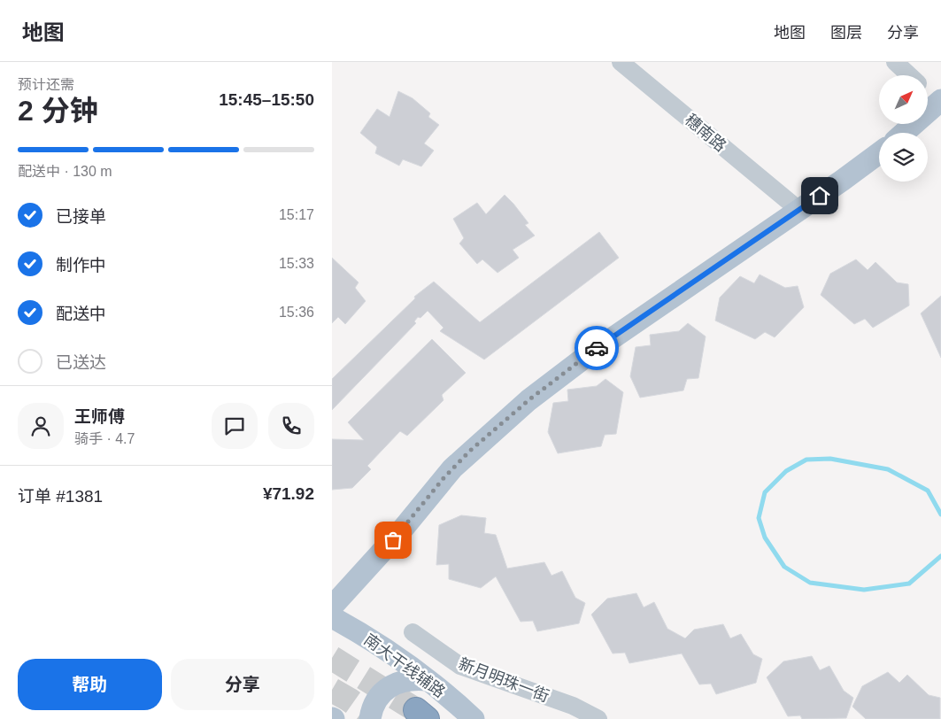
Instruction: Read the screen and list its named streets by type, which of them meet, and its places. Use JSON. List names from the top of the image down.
{
  "streets": {
    "main road": ["南大干线辅路"],
    "street": ["穗南路", "新月明珠一街"]
  },
  "north": "top right",
  "page": {
    "header": "地图",
    "nav": ["地图", "图层", "分享"],
    "heading": ["2 分钟", "预计还需", "15:45–15:50"],
    "panel": [
      "王师傅",
      "骑手 · 4.7",
      "订单 #1381",
      "¥71.92"
    ],
    "bar": "配送中 · 130 m",
    "list": [
      ["已接单", "15:17"],
      ["制作中", "15:33"],
      ["配送中", "15:36"],
      "已送达"
    ],
    "buttons": ["帮助", "分享"]
  }
}
